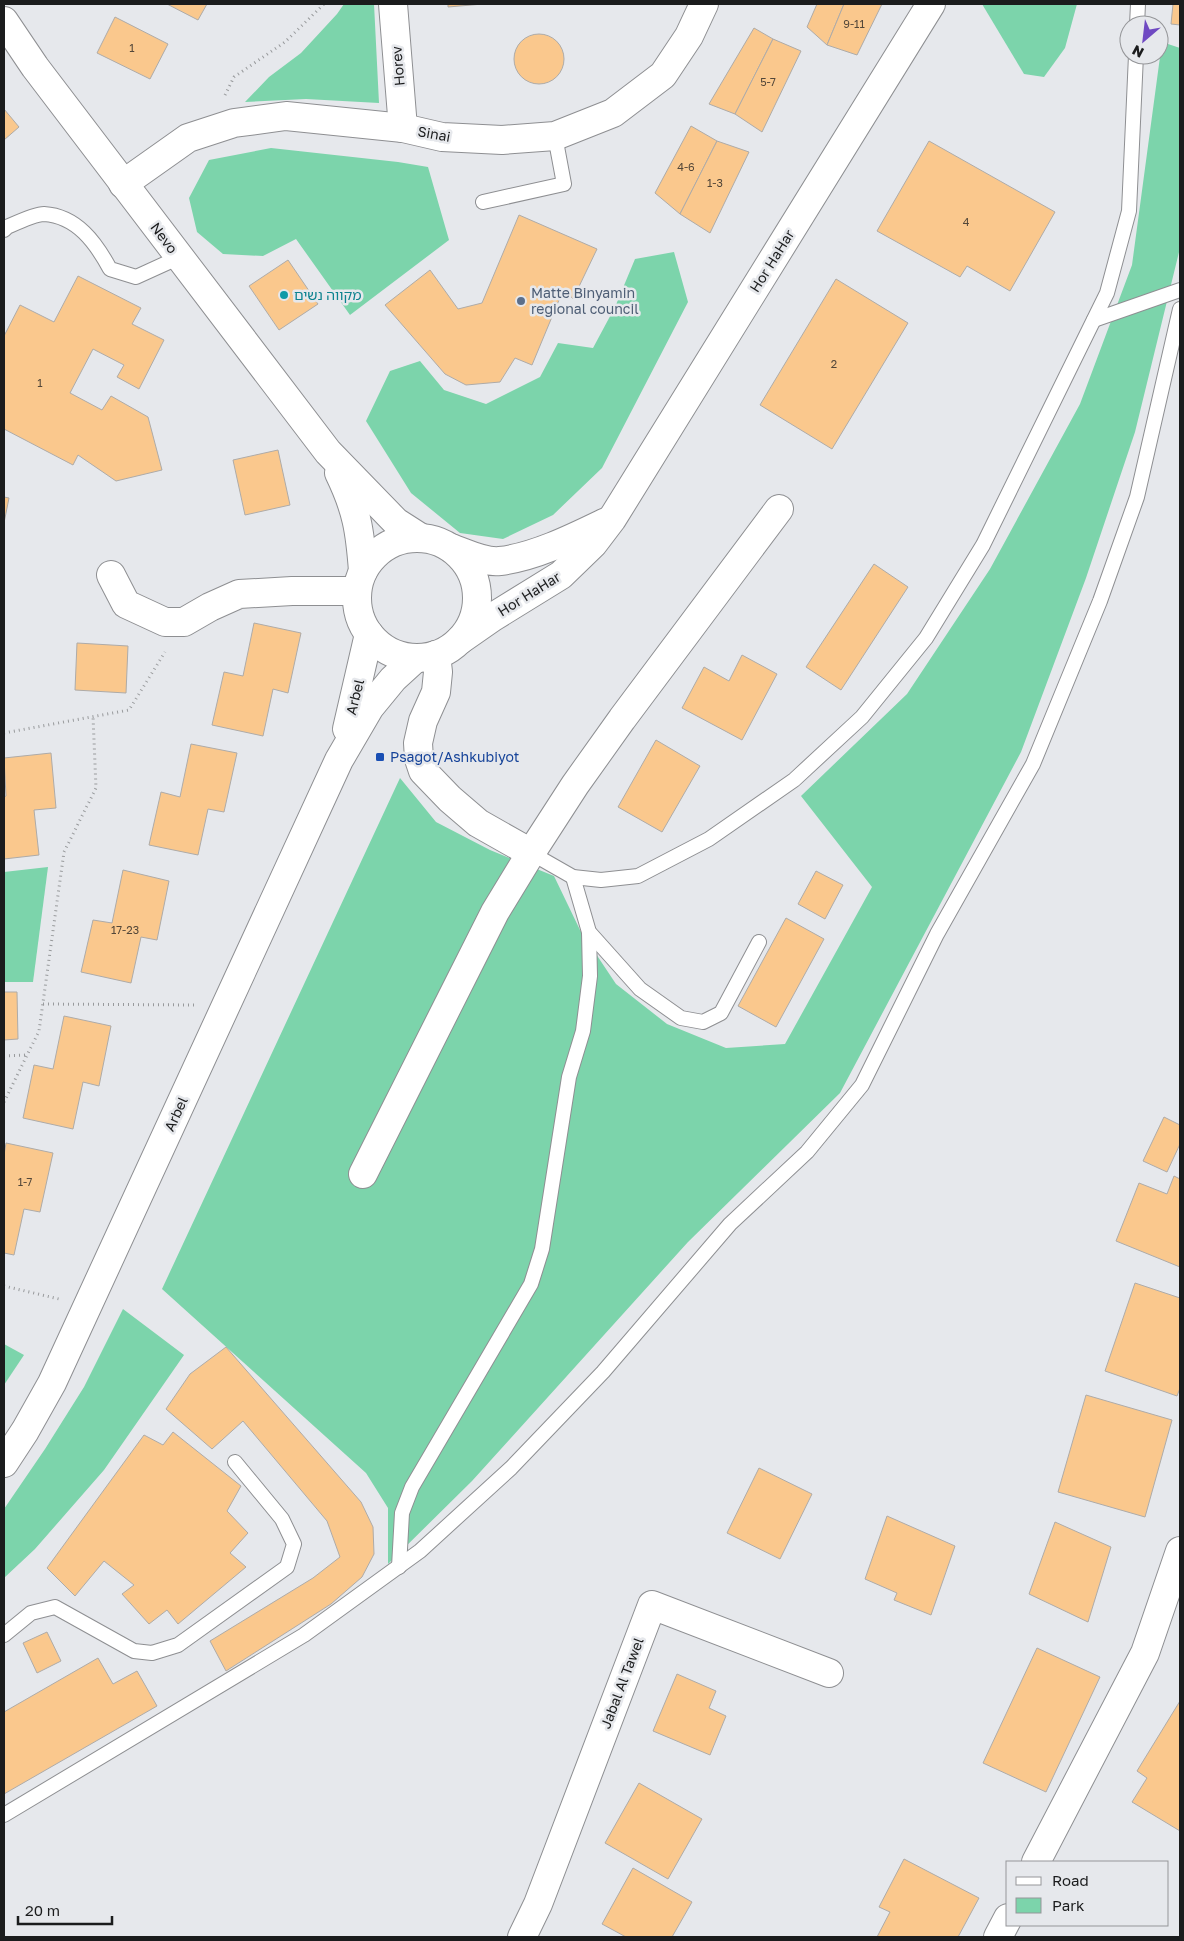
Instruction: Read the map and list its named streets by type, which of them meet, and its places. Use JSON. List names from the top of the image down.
{
  "streets": {
    "street": [
      "Horev",
      "Sinai",
      "Nevo",
      "Hor HaHar",
      "Arbel",
      "Jabal Al Tawel"
    ]
  },
  "crossings": [
    ["Horev", "Sinai"],
    ["Sinai", "Nevo"],
    ["Nevo", "Hor HaHar"],
    ["Nevo", "Arbel"],
    ["Hor HaHar", "Arbel"]
  ],
  "places": {
    "other": ["מקווה נשים", "Matte Binyamin regional council"],
    "transit": ["Psagot/Ashkubiyot"]
  },
  "house_numbers": [
    "9-11",
    "1",
    "5-7",
    "4-6",
    "1-3",
    "4",
    "2",
    "1",
    "17-23",
    "1-7"
  ],
  "legend": ["Road", "Park"],
  "scale_bar": "20 m",
  "north": "bottom left"
}
